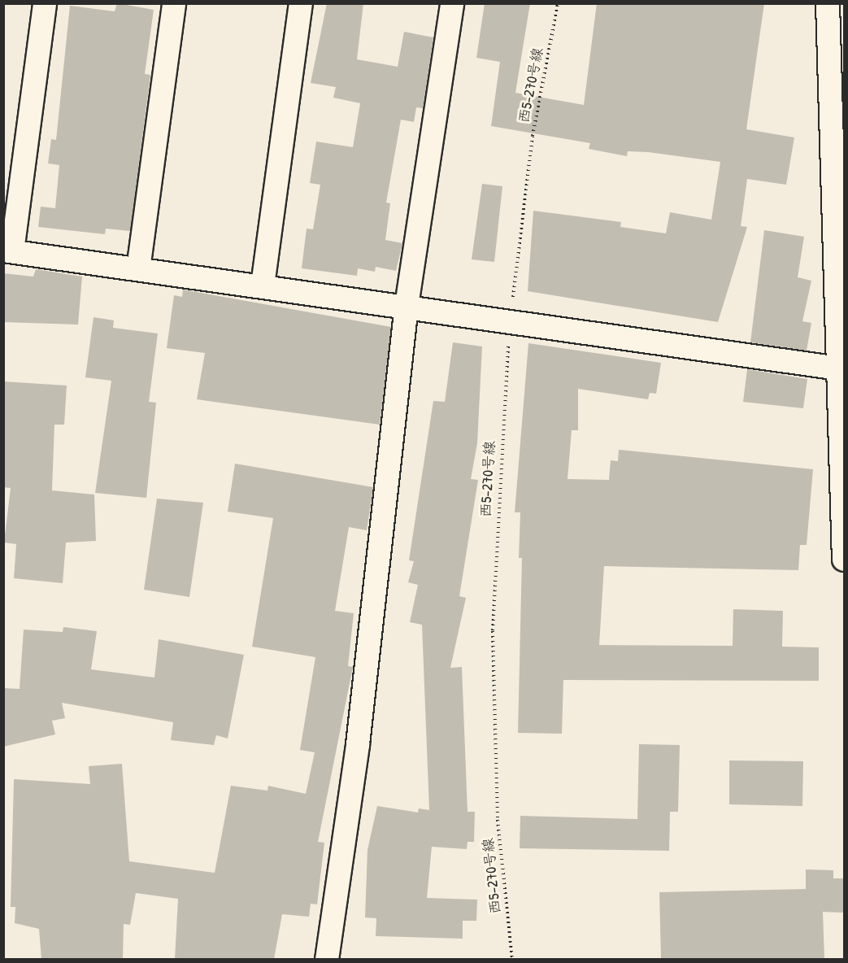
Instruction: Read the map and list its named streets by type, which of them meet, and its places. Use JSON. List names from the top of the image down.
{
  "streets": {
    "path": ["西5-270号線"]
  }
}
